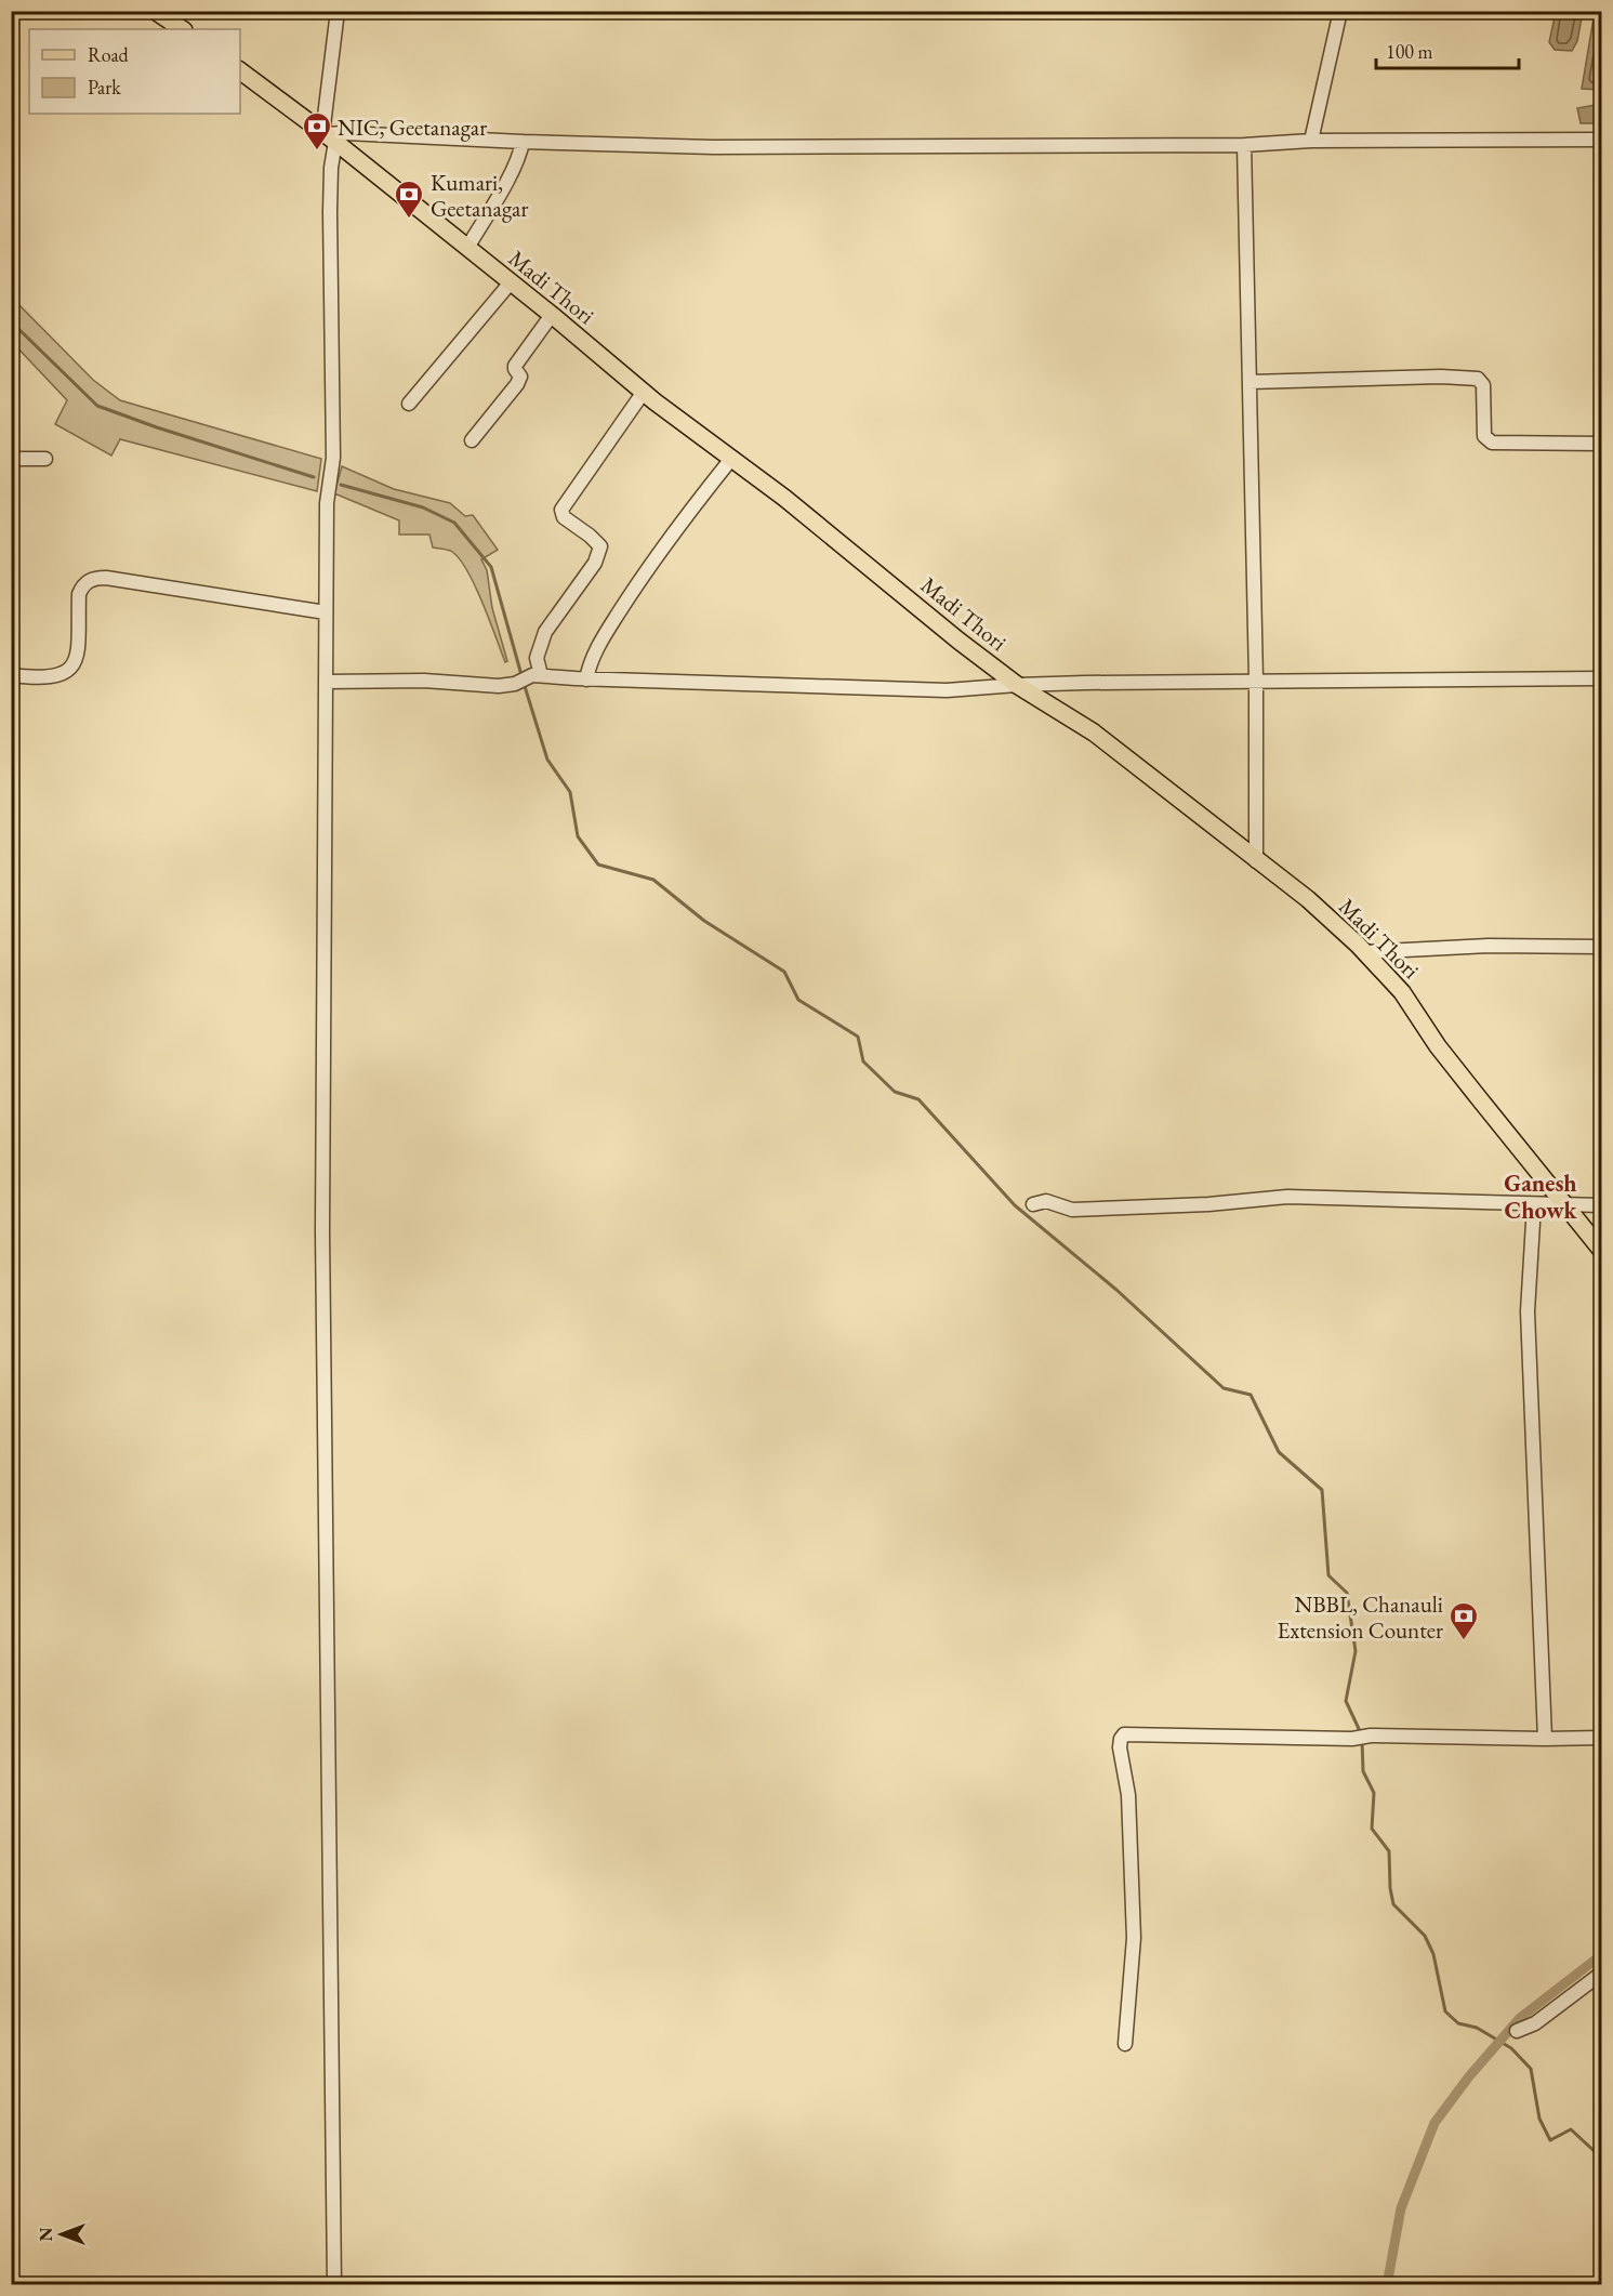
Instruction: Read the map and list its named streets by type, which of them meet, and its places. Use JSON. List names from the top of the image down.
{
  "streets": {
    "main road": ["Madi Thori"]
  },
  "districts": ["Ganesh Chowk"],
  "places": {
    "bank": ["NIC, Geetanagar", "Kumari, Geetanagar", "NBBL, Chanauli Extension Counter"]
  },
  "legend": ["Road", "Park"],
  "scale_bar": "100 m",
  "north": "left"
}
